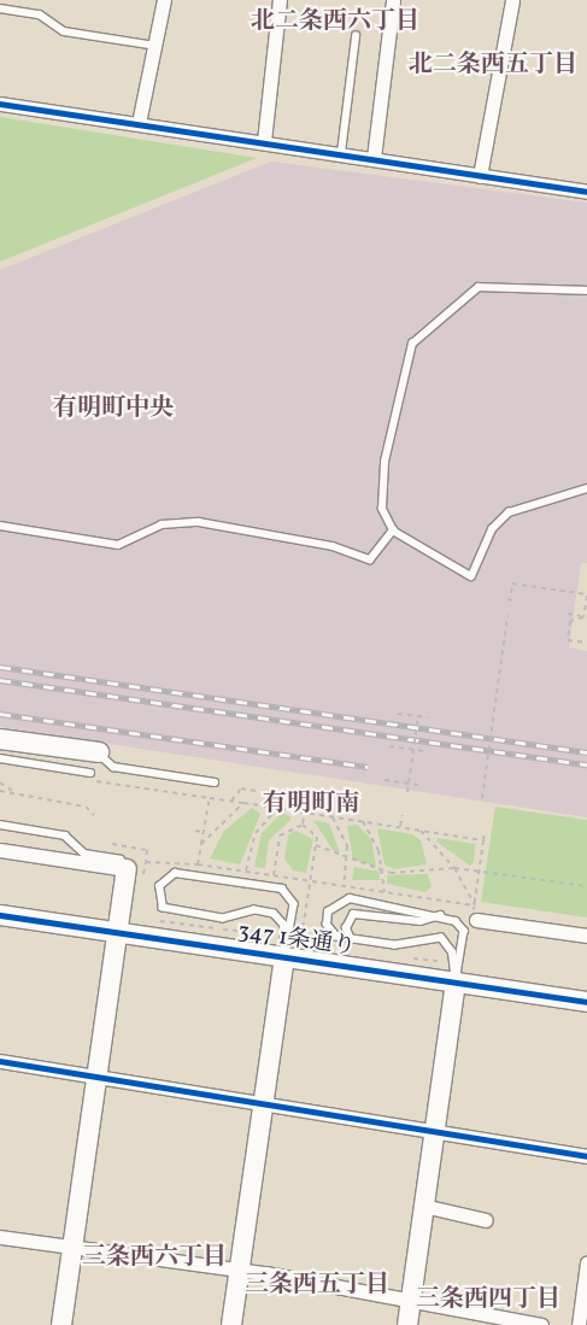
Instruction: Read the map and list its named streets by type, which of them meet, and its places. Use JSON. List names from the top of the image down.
{
  "streets": {
    "street": ["347 1条通り"]
  },
  "districts": [
    "北二条西六丁目",
    "北二条西五丁目",
    "有明町中央",
    "有明町南",
    "三条西六丁目",
    "三条西五丁目",
    "三条西四丁目"
  ]
}
